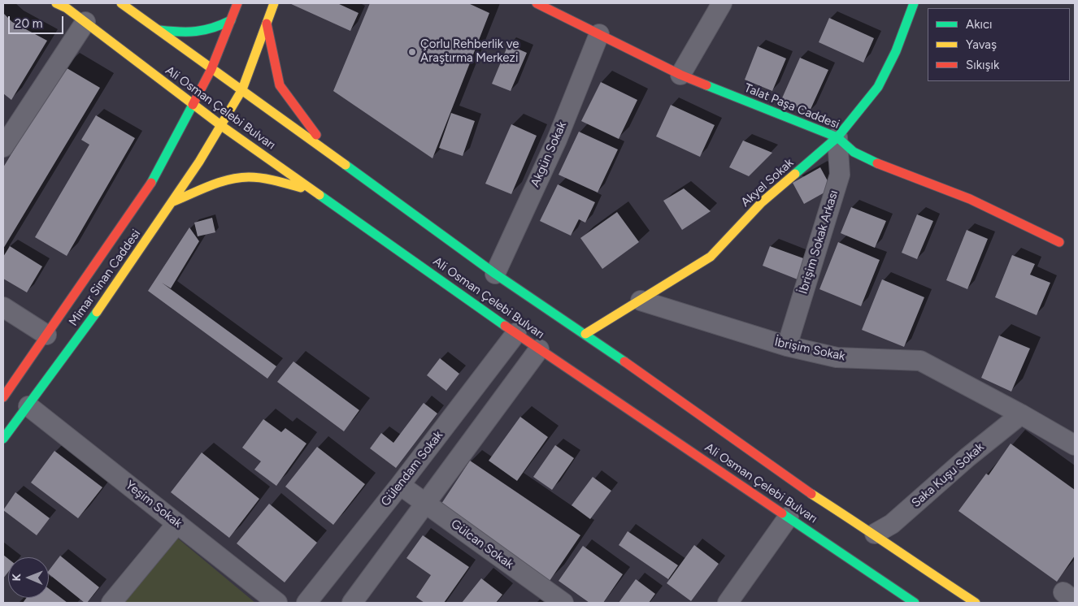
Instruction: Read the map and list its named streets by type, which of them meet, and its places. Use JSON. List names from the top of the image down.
{
  "streets": {
    "main road": [
      "Talat Paşa Caddesi",
      "Ali Osman Çelebi Bulvarı",
      "Akyel Sokak",
      "Mimar Sinan Caddesi"
    ],
    "street": [
      "Akgün Sokak",
      "İbrişim Sokak Arkası",
      "İbrişim Sokak",
      "Gülendam Sokak",
      "Saka Kuşu Sokak",
      "Yeşim Sokak",
      "Gülcan Sokak"
    ]
  },
  "crossings": [
    ["Talat Paşa Caddesi", "Akgün Sokak"],
    ["Talat Paşa Caddesi", "Akyel Sokak"],
    ["Talat Paşa Caddesi", "İbrişim Sokak Arkası"],
    ["Ali Osman Çelebi Bulvarı", "Akgün Sokak"],
    ["Ali Osman Çelebi Bulvarı", "Akyel Sokak"],
    ["Ali Osman Çelebi Bulvarı", "Mimar Sinan Caddesi"],
    ["Ali Osman Çelebi Bulvarı", "Gülendam Sokak"],
    ["Ali Osman Çelebi Bulvarı", "Saka Kuşu Sokak"],
    ["Akyel Sokak", "İbrişim Sokak Arkası"],
    ["Akyel Sokak", "İbrişim Sokak"],
    ["İbrişim Sokak Arkası", "İbrişim Sokak"],
    ["Mimar Sinan Caddesi", "Yeşim Sokak"],
    ["İbrişim Sokak", "Saka Kuşu Sokak"],
    ["Gülendam Sokak", "Gülcan Sokak"]
  ],
  "places": ["Çorlu Rehberlik ve Araştırma Merkezi"],
  "legend": ["Akıcı", "Yavaş", "Sıkışık"],
  "scale_bar": "20 m",
  "north": "left"
}
